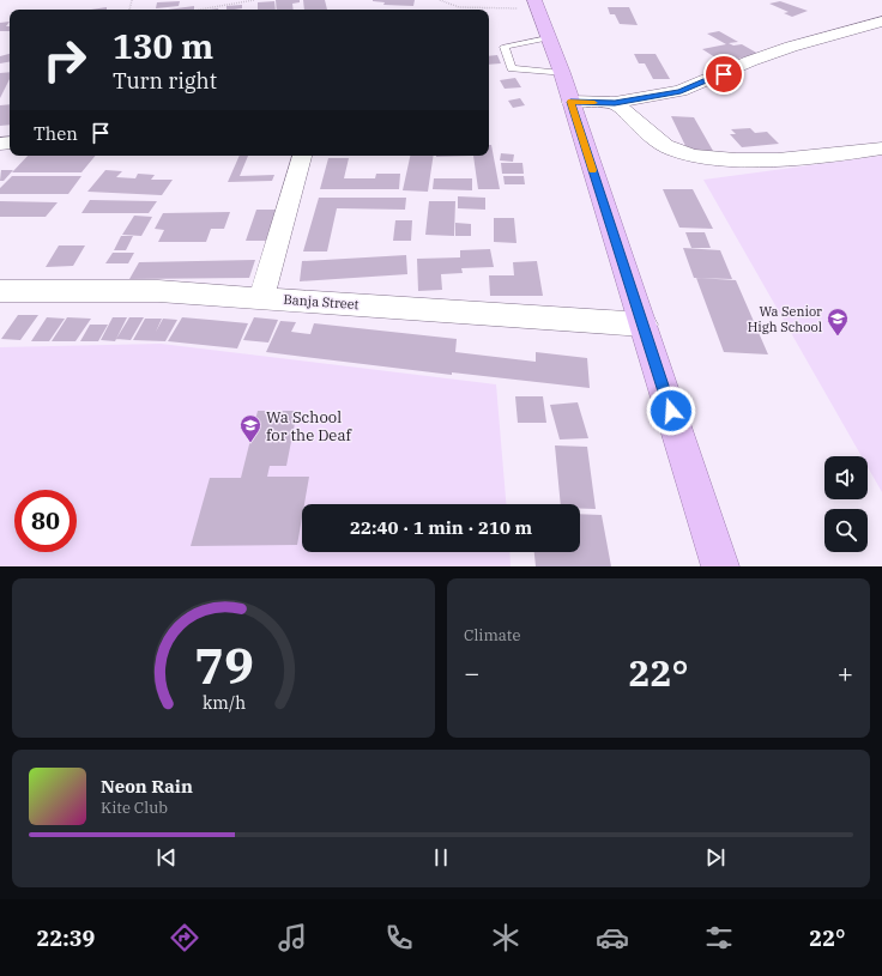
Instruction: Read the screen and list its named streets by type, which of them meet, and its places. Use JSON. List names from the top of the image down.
{
  "streets": {
    "street": ["Banja Street"]
  },
  "places": {
    "school or university": ["Wa Senior High School", "Wa School for the Deaf"]
  },
  "page": {
    "turn": ["130 m", "Turn right"],
    "then": "Then",
    "limit": "80",
    "trip": "22:40 · 1 min · 210 m",
    "tile": "Climate",
    "heat": ["−", "22°", "+"],
    "song": ["Neon Rain", "Kite Club"],
    "tabs": ["22:39", "22°"],
    "gauge": ["79", "km/h"]
  }
}
